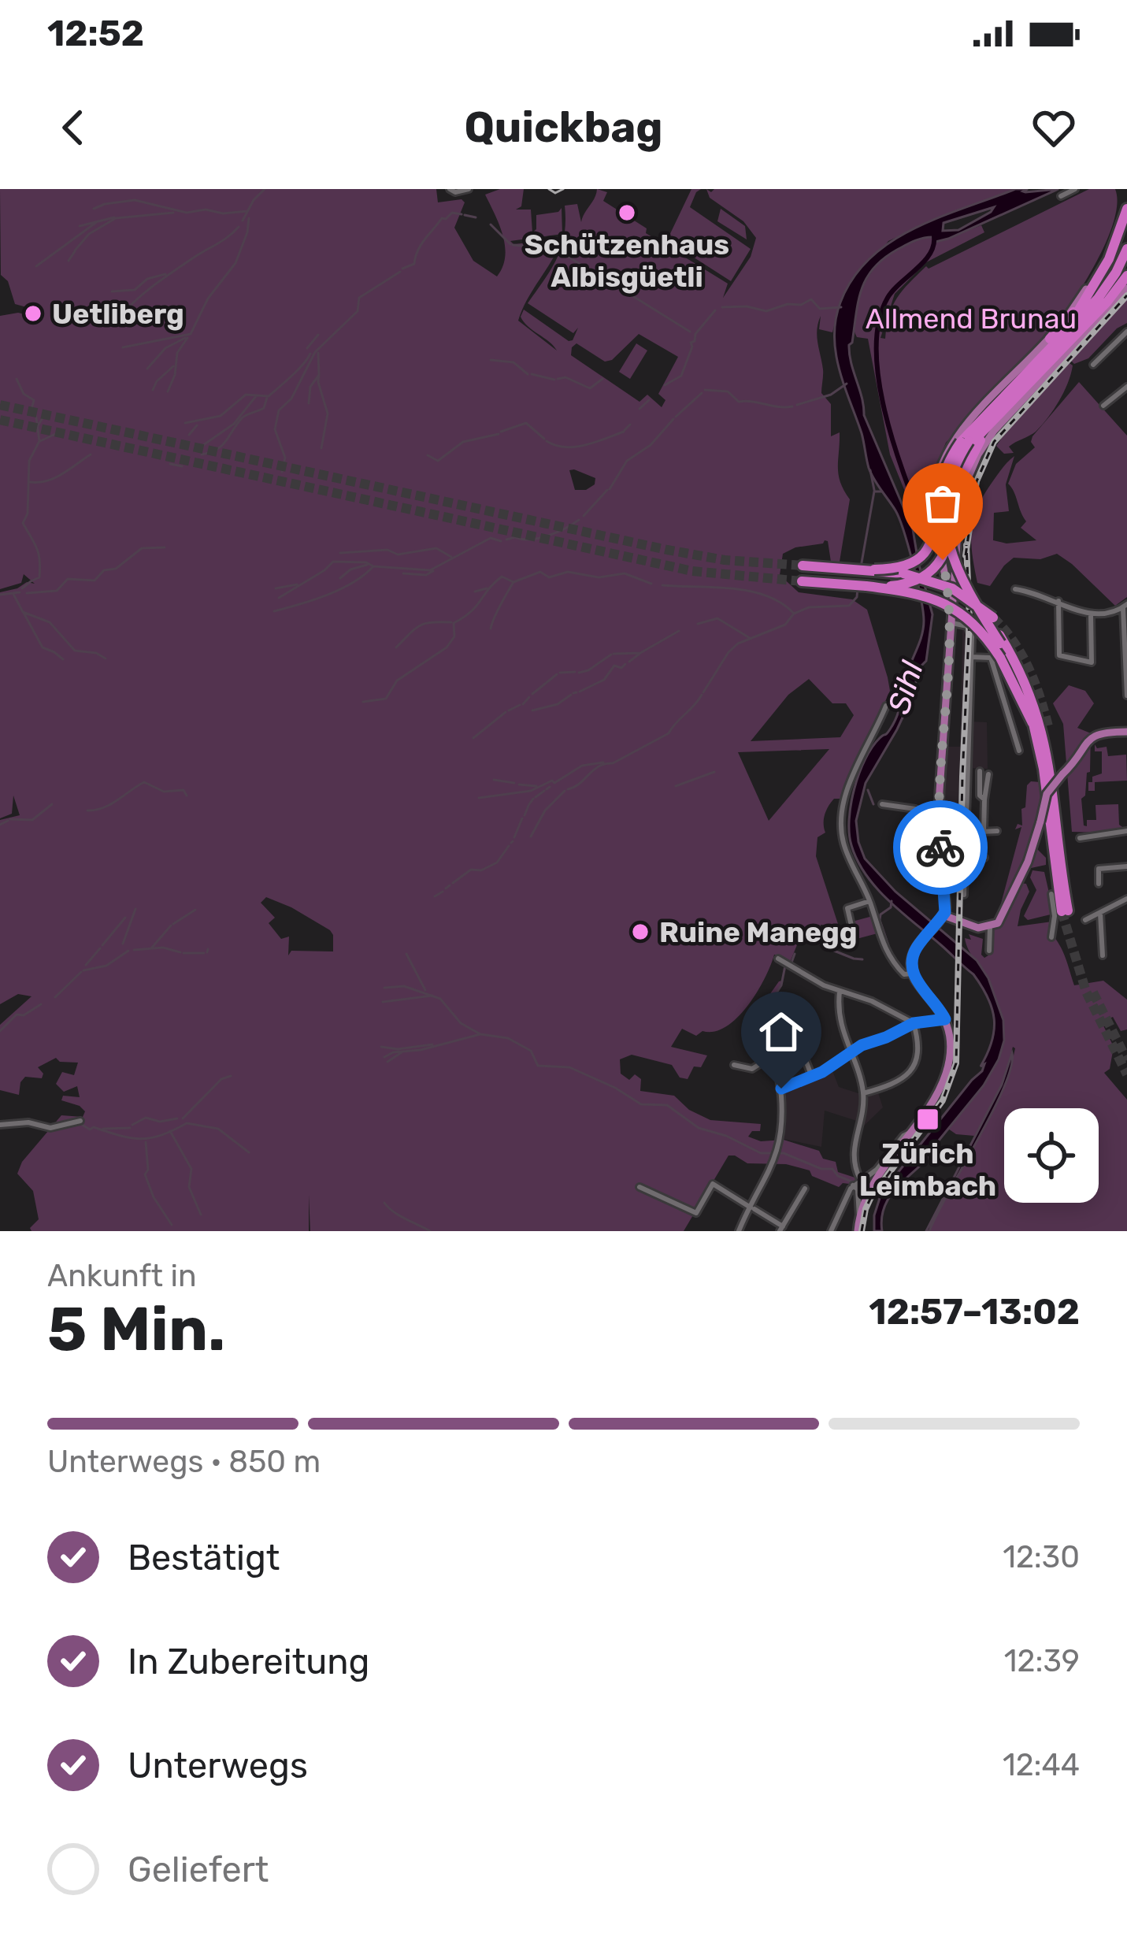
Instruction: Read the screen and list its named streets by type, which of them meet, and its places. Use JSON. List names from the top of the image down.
{
  "water": ["Sihl"],
  "parks": ["Allmend Brunau"],
  "places": {
    "other": ["Schützenhaus Albisgüetli", "Uetliberg", "Ruine Manegg"],
    "transit": ["Zürich Leimbach"]
  },
  "page": {
    "status": "12:52",
    "header": "Quickbag",
    "heading": ["5 Min.", "Ankunft in", "12:57–13:02"],
    "bar": "Unterwegs · 850 m",
    "list": [
      ["Bestätigt", "12:30"],
      ["In Zubereitung", "12:39"],
      ["Unterwegs", "12:44"],
      "Geliefert"
    ]
  }
}
